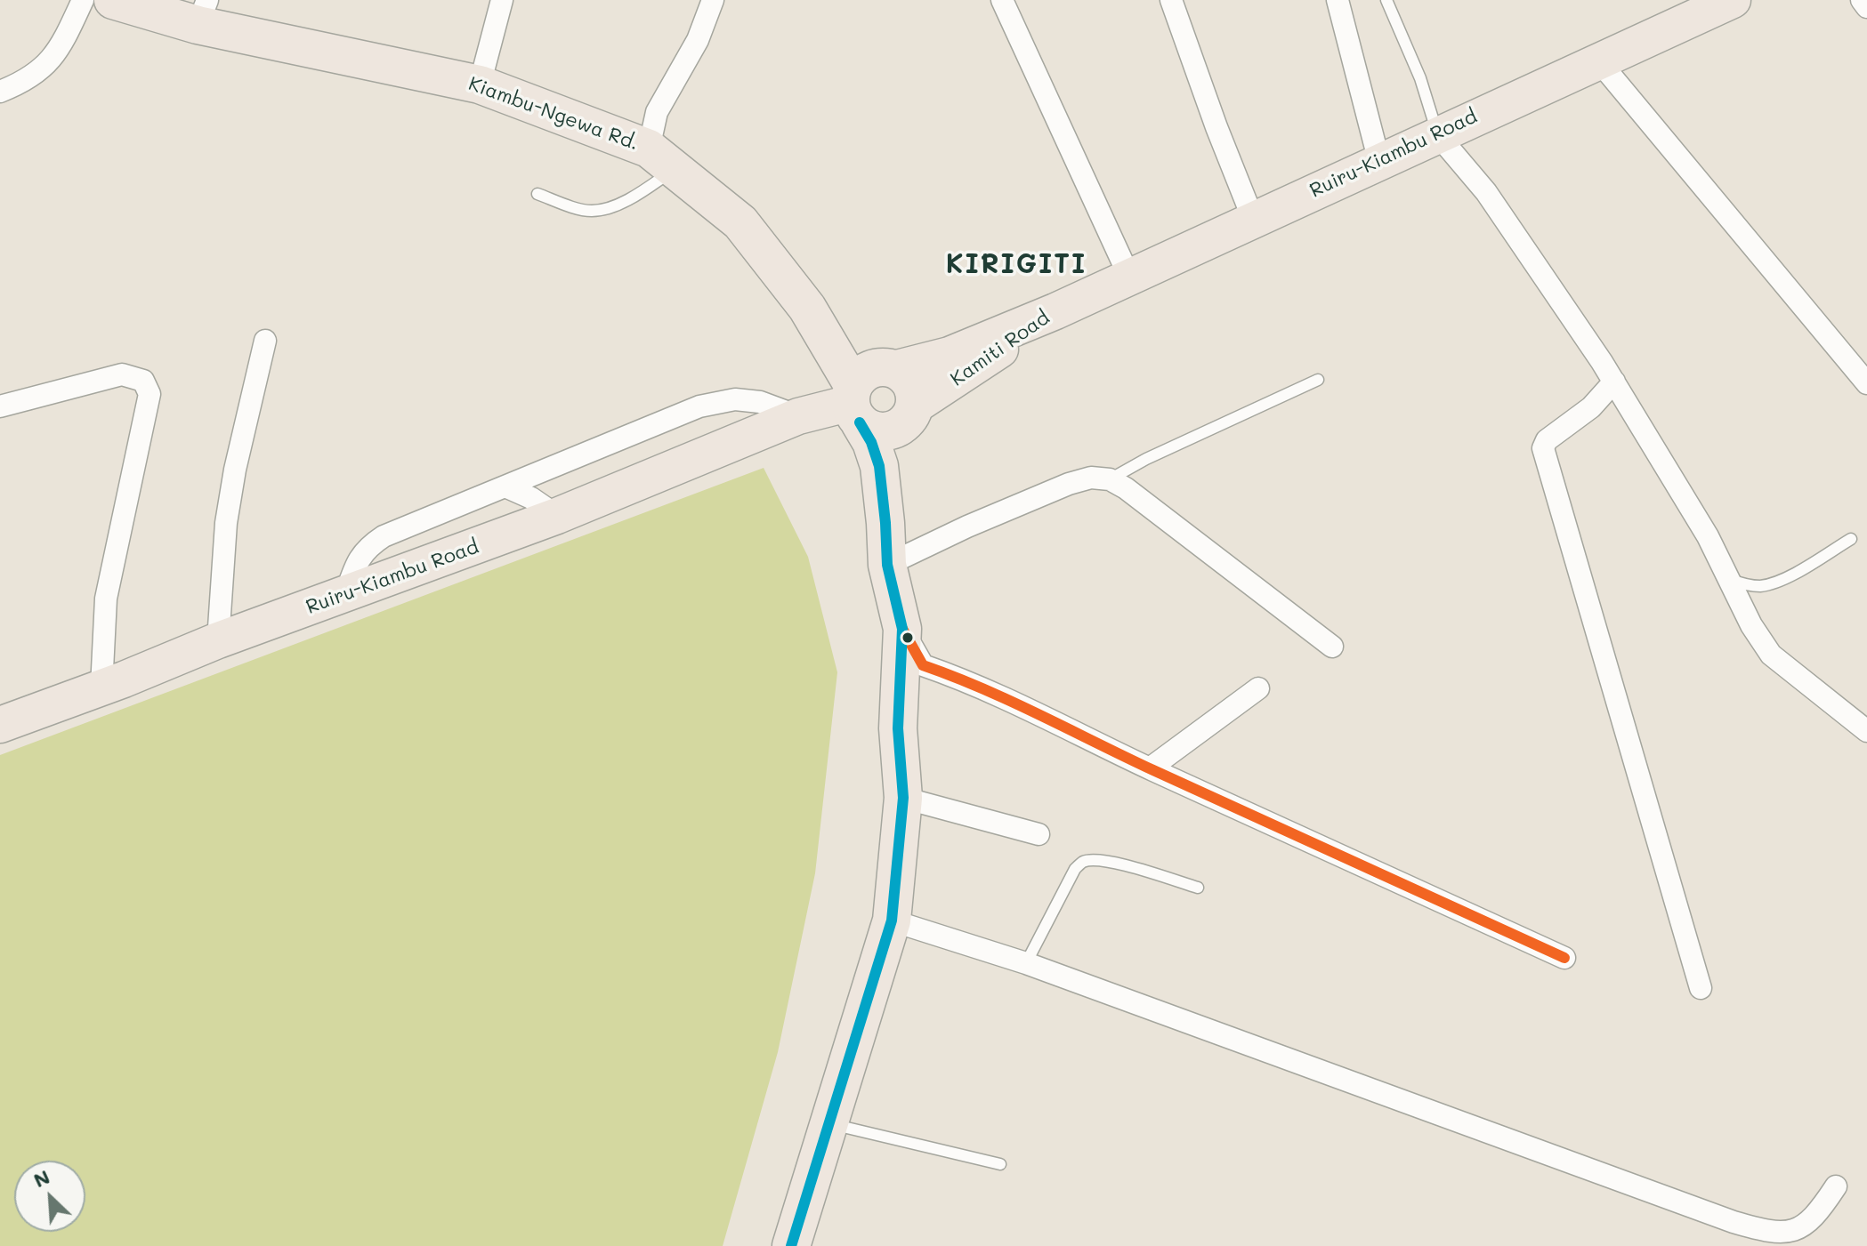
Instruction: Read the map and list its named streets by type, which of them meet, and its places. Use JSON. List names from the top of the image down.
{
  "streets": {
    "highway": ["Kiambu-Ngewa Rd."],
    "main road": ["Ruiru-Kiambu Road", "Kamiti Road"]
  },
  "crossings": [
    ["Kiambu-Ngewa Rd.", "Kamiti Road"],
    ["Ruiru-Kiambu Road", "Kamiti Road"]
  ],
  "districts": ["KIRIGITI"],
  "north": "top left"
}
